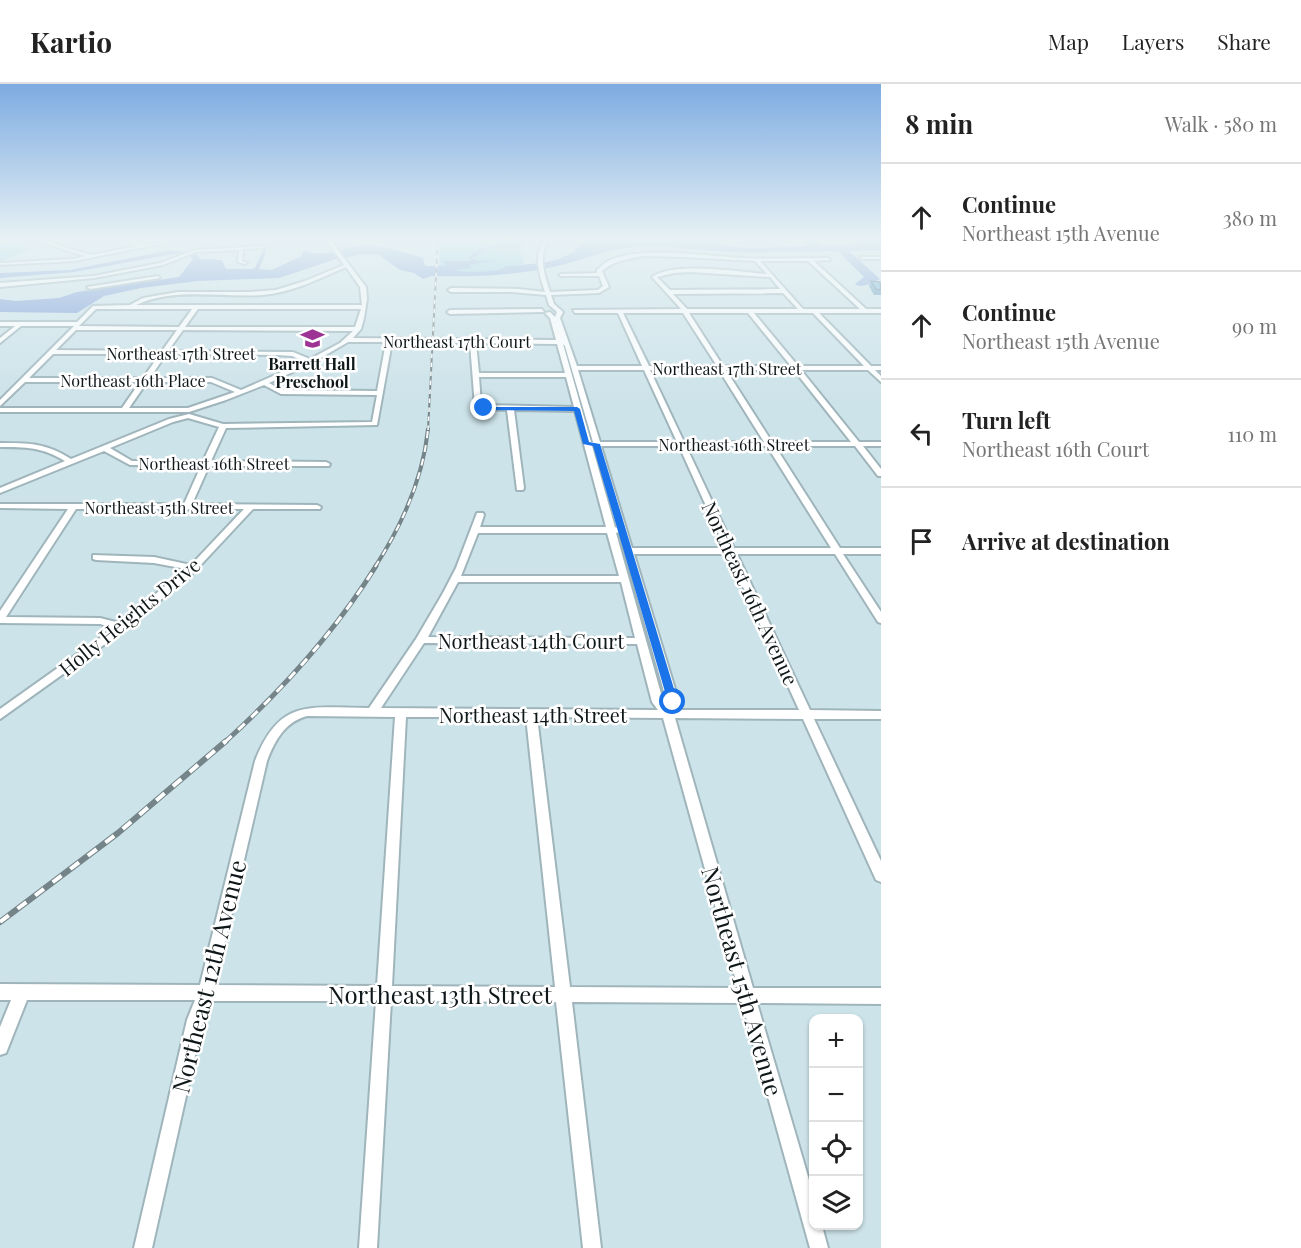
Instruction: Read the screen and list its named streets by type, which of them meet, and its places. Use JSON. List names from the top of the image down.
{
  "streets": {
    "street": [
      "Northeast 17th Court",
      "Northeast 17th Street",
      "Northeast 16th Place",
      "Northeast 16th Street",
      "Northeast 15th Street",
      "Northeast 16th Avenue",
      "Holly Heights Drive",
      "Northeast 14th Court",
      "Northeast 14th Street",
      "Northeast 12th Avenue",
      "Northeast 15th Avenue",
      "Northeast 13th Street"
    ]
  },
  "crossings": [
    ["Northeast 17th Court", "Northeast 15th Avenue"],
    ["Northeast 17th Street", "Northeast 16th Avenue"],
    ["Northeast 17th Street", "Northeast 15th Avenue"],
    ["Northeast 16th Street", "Northeast 16th Avenue"],
    ["Northeast 16th Street", "Northeast 15th Avenue"],
    ["Northeast 15th Street", "Holly Heights Drive"],
    ["Northeast 16th Avenue", "Northeast 14th Street"],
    ["Northeast 14th Court", "Northeast 15th Avenue"],
    ["Northeast 14th Street", "Northeast 12th Avenue"],
    ["Northeast 14th Street", "Northeast 15th Avenue"],
    ["Northeast 12th Avenue", "Northeast 13th Street"],
    ["Northeast 15th Avenue", "Northeast 13th Street"]
  ],
  "places": {
    "school or university": ["Barrett Hall Preschool"]
  },
  "page": {
    "header": "Kartio",
    "nav": ["Map", "Layers", "Share"],
    "heading": ["8 min", "Walk · 580 m"],
    "list": [
      ["Continue", "Northeast 15th Avenue", "380 m"],
      ["Continue", "Northeast 15th Avenue", "90 m"],
      ["Turn left", "Northeast 16th Court", "110 m"],
      "Arrive at destination"
    ],
    "map_buttons": ["+", "−"]
  }
}
